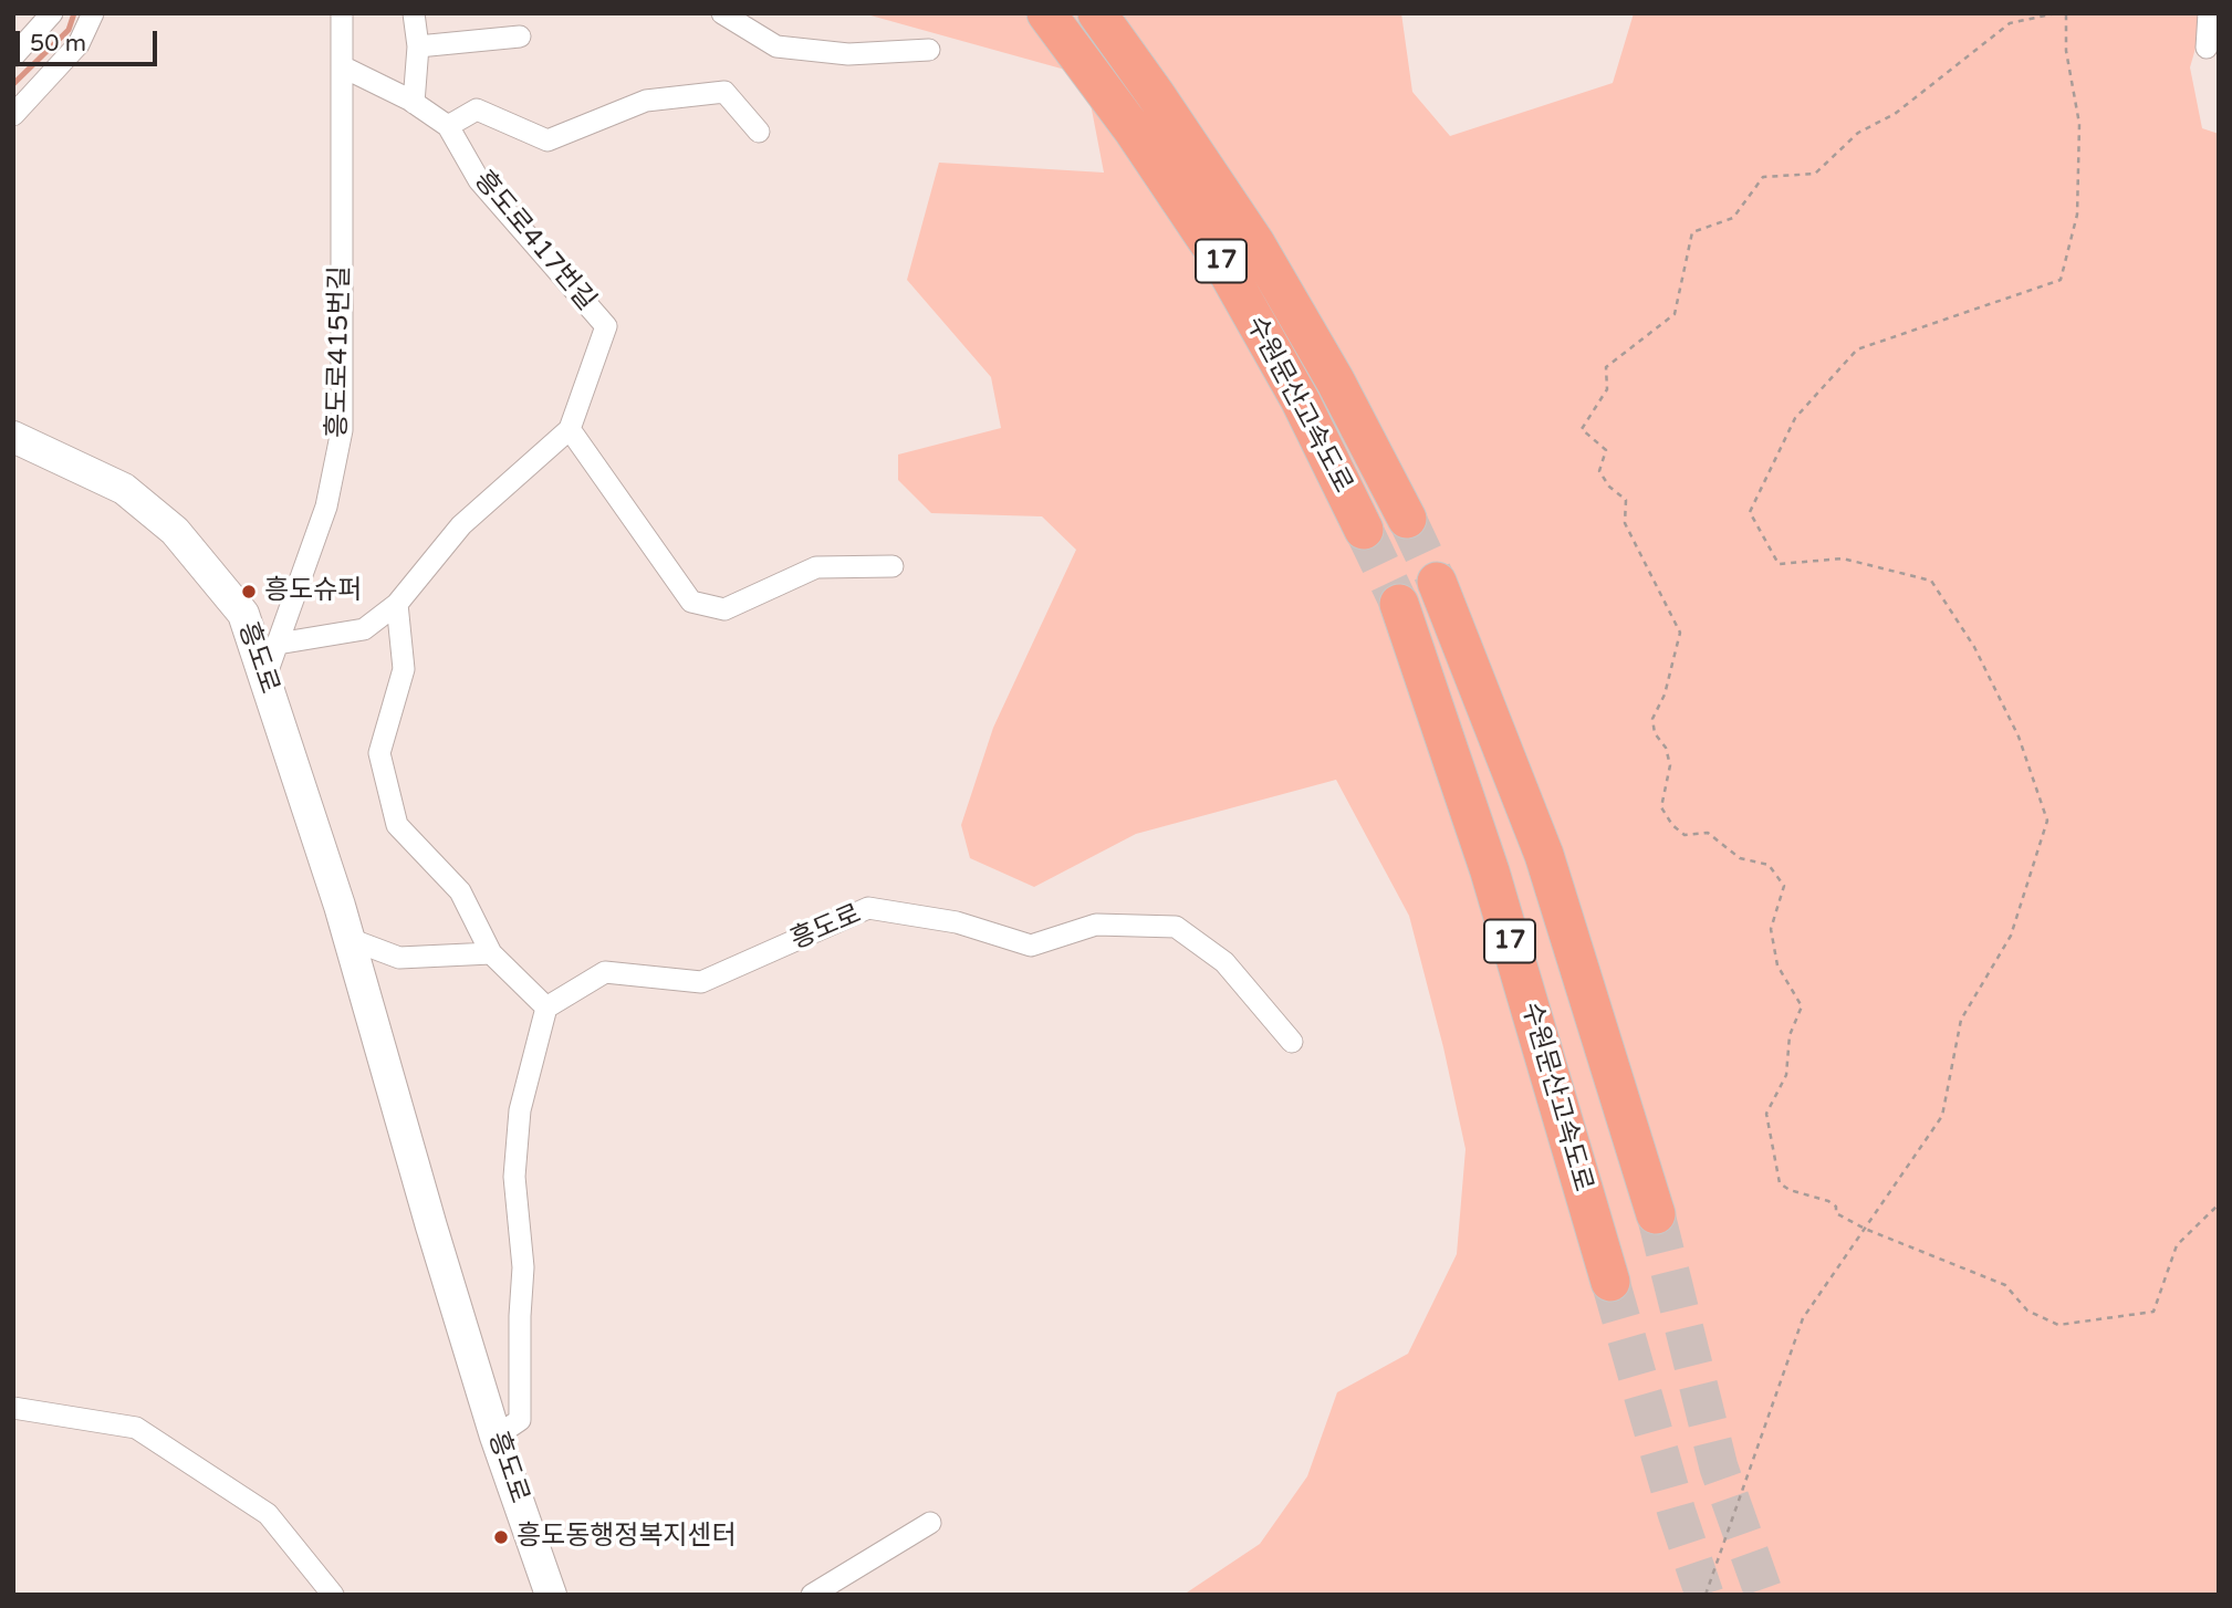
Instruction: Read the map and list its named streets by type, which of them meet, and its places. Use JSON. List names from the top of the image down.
{
  "streets": {
    "highway": ["17", "수원문산고속도로"],
    "street": ["흥도로417번길", "흥도로415번길", "흥도로"]
  },
  "crossings": [
    ["흥도로417번길", "흥도로415번길"],
    ["흥도로415번길", "흥도로"]
  ],
  "places": ["흥도슈퍼", "흥도동행정복지센터"],
  "scale_bar": "50 m"
}
